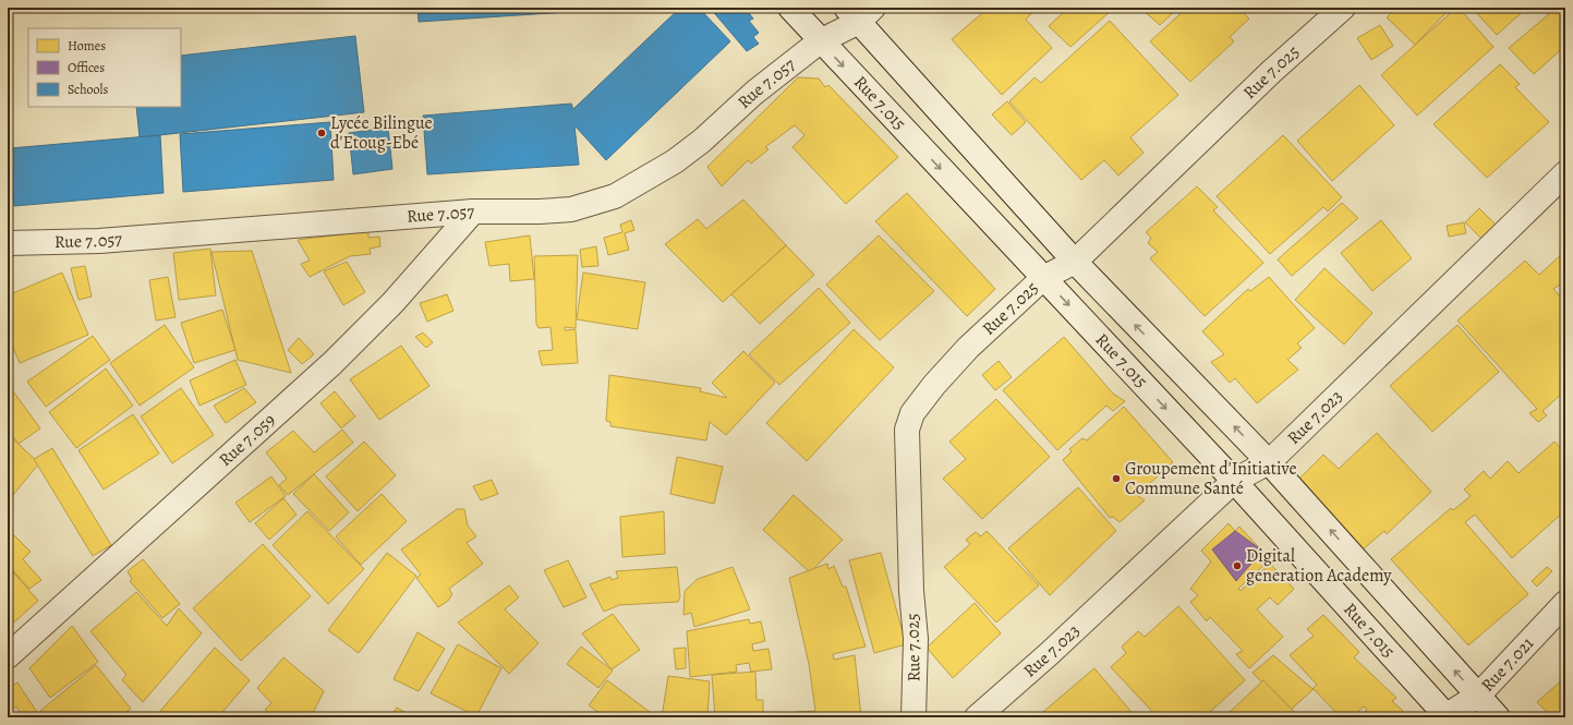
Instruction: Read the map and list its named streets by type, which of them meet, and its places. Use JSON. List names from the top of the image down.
{
  "streets": {
    "street": [
      "Rue 7.025",
      "Rue 7.057",
      "Rue 7.015",
      "Rue 7.023",
      "Rue 7.059",
      "Rue 7.021"
    ]
  },
  "crossings": [
    ["Rue 7.025", "Rue 7.015"],
    ["Rue 7.057", "Rue 7.015"],
    ["Rue 7.057", "Rue 7.059"],
    ["Rue 7.015", "Rue 7.023"],
    ["Rue 7.015", "Rue 7.021"]
  ],
  "places": ["Lycée Bilingue d'Etoug-Ebé", "Groupement d'Initiative Commune Santé", "Digital generation Academy"],
  "legend": ["Homes", "Offices", "Schools"]
}
